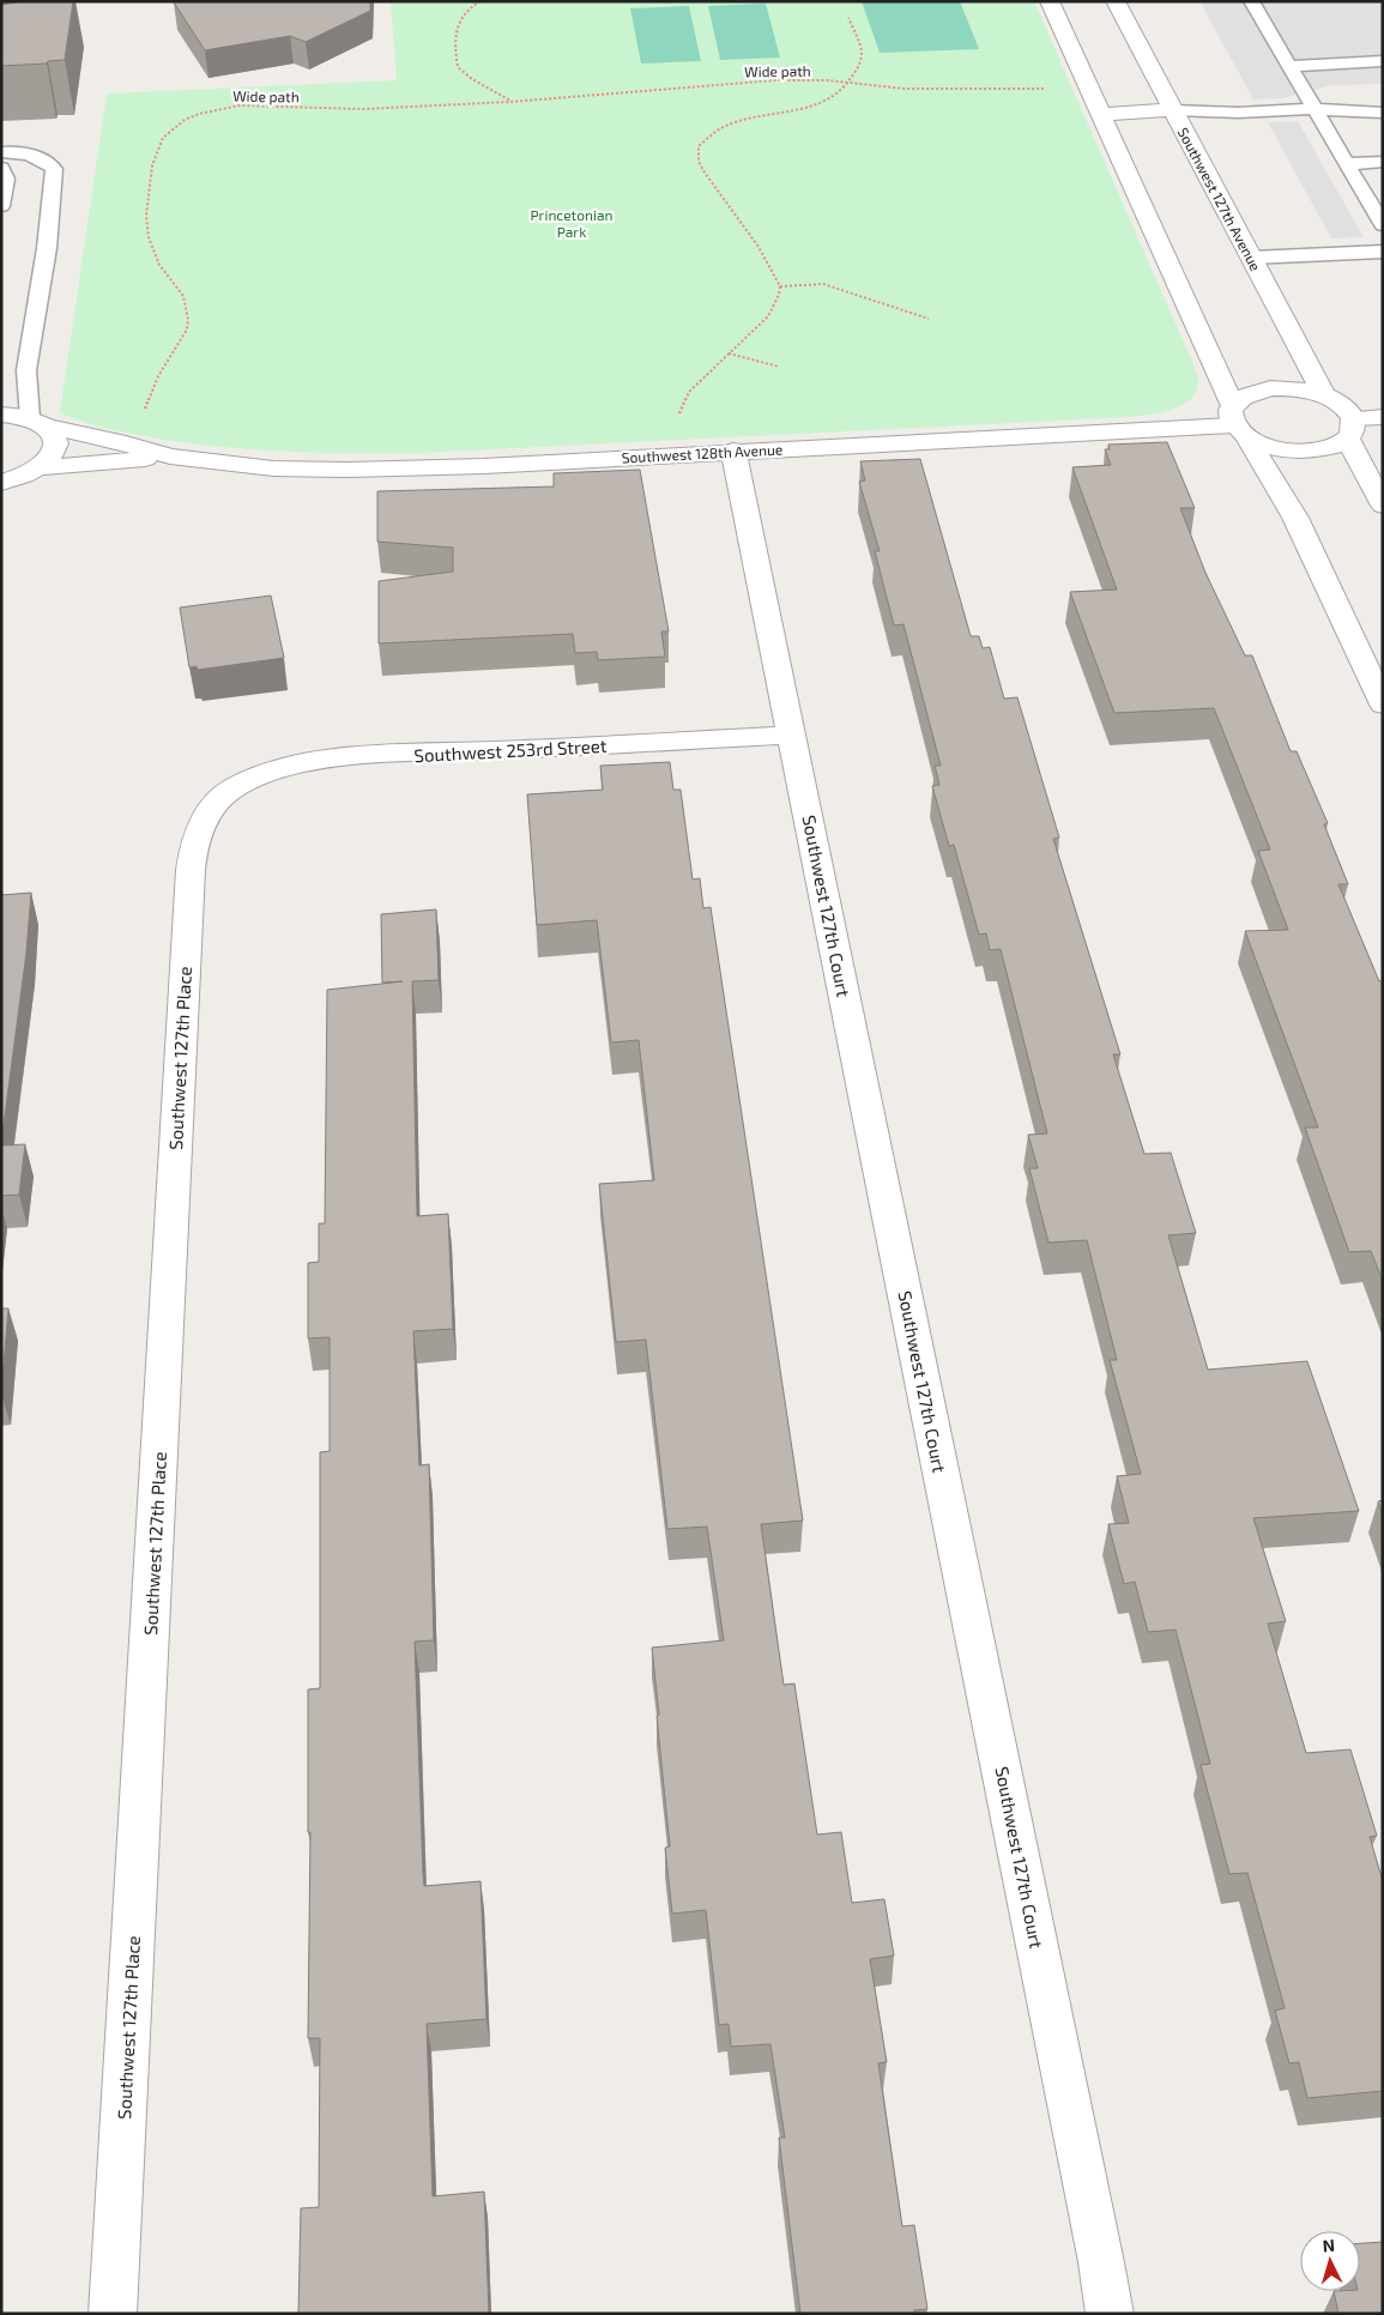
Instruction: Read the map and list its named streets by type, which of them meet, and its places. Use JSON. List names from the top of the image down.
{
  "streets": {
    "street": [
      "Southwest 127th Avenue",
      "Southwest 128th Avenue",
      "Southwest 253rd Street",
      "Southwest 127th Court",
      "Southwest 127th Place"
    ],
    "path": ["Wide path"]
  },
  "crossings": [
    ["Southwest 128th Avenue", "Southwest 127th Court"],
    ["Southwest 253rd Street", "Southwest 127th Court"],
    ["Southwest 253rd Street", "Southwest 127th Place"]
  ],
  "parks": ["Princetonian Park"],
  "north": "top"
}
